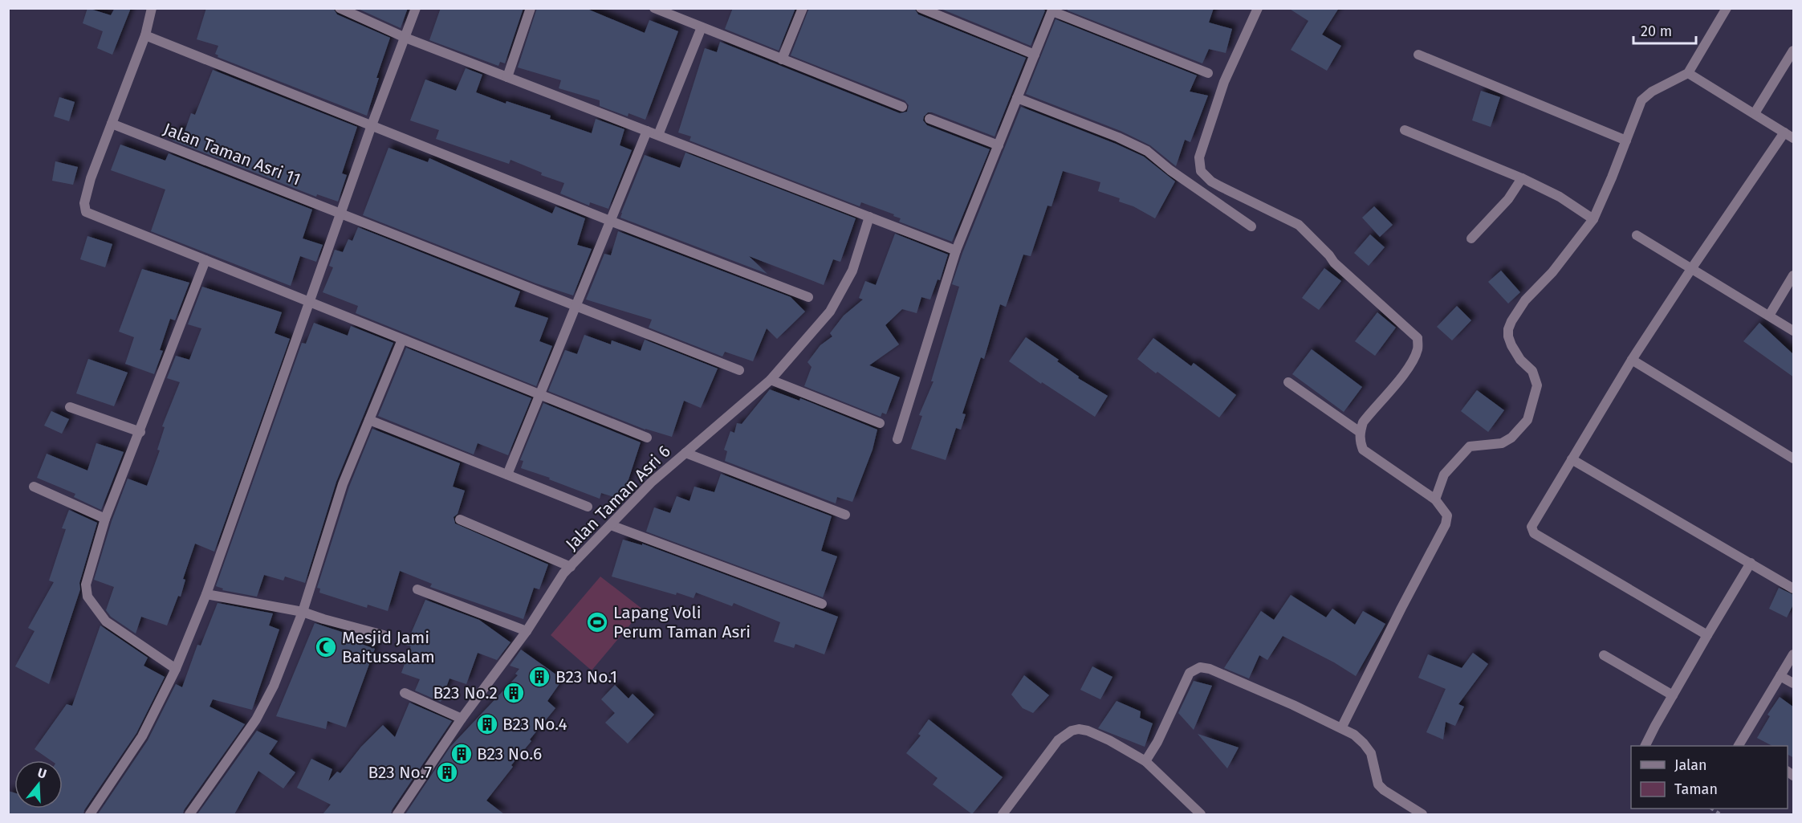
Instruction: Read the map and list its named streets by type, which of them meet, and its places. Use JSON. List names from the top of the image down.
{
  "streets": {
    "street": ["Jalan Taman Asri 11", "Jalan Taman Asri 6"]
  },
  "places": {
    "sports": ["Lapang Voli Perum Taman Asri"],
    "mosque": ["Mesjid Jami Baitussalam"],
    "building": [
      "B23 No.1",
      "B23 No.2",
      "B23 No.4",
      "B23 No.6",
      "B23 No.7"
    ]
  },
  "legend": ["Jalan", "Taman"],
  "scale_bar": "20 m",
  "north": "top"
}
